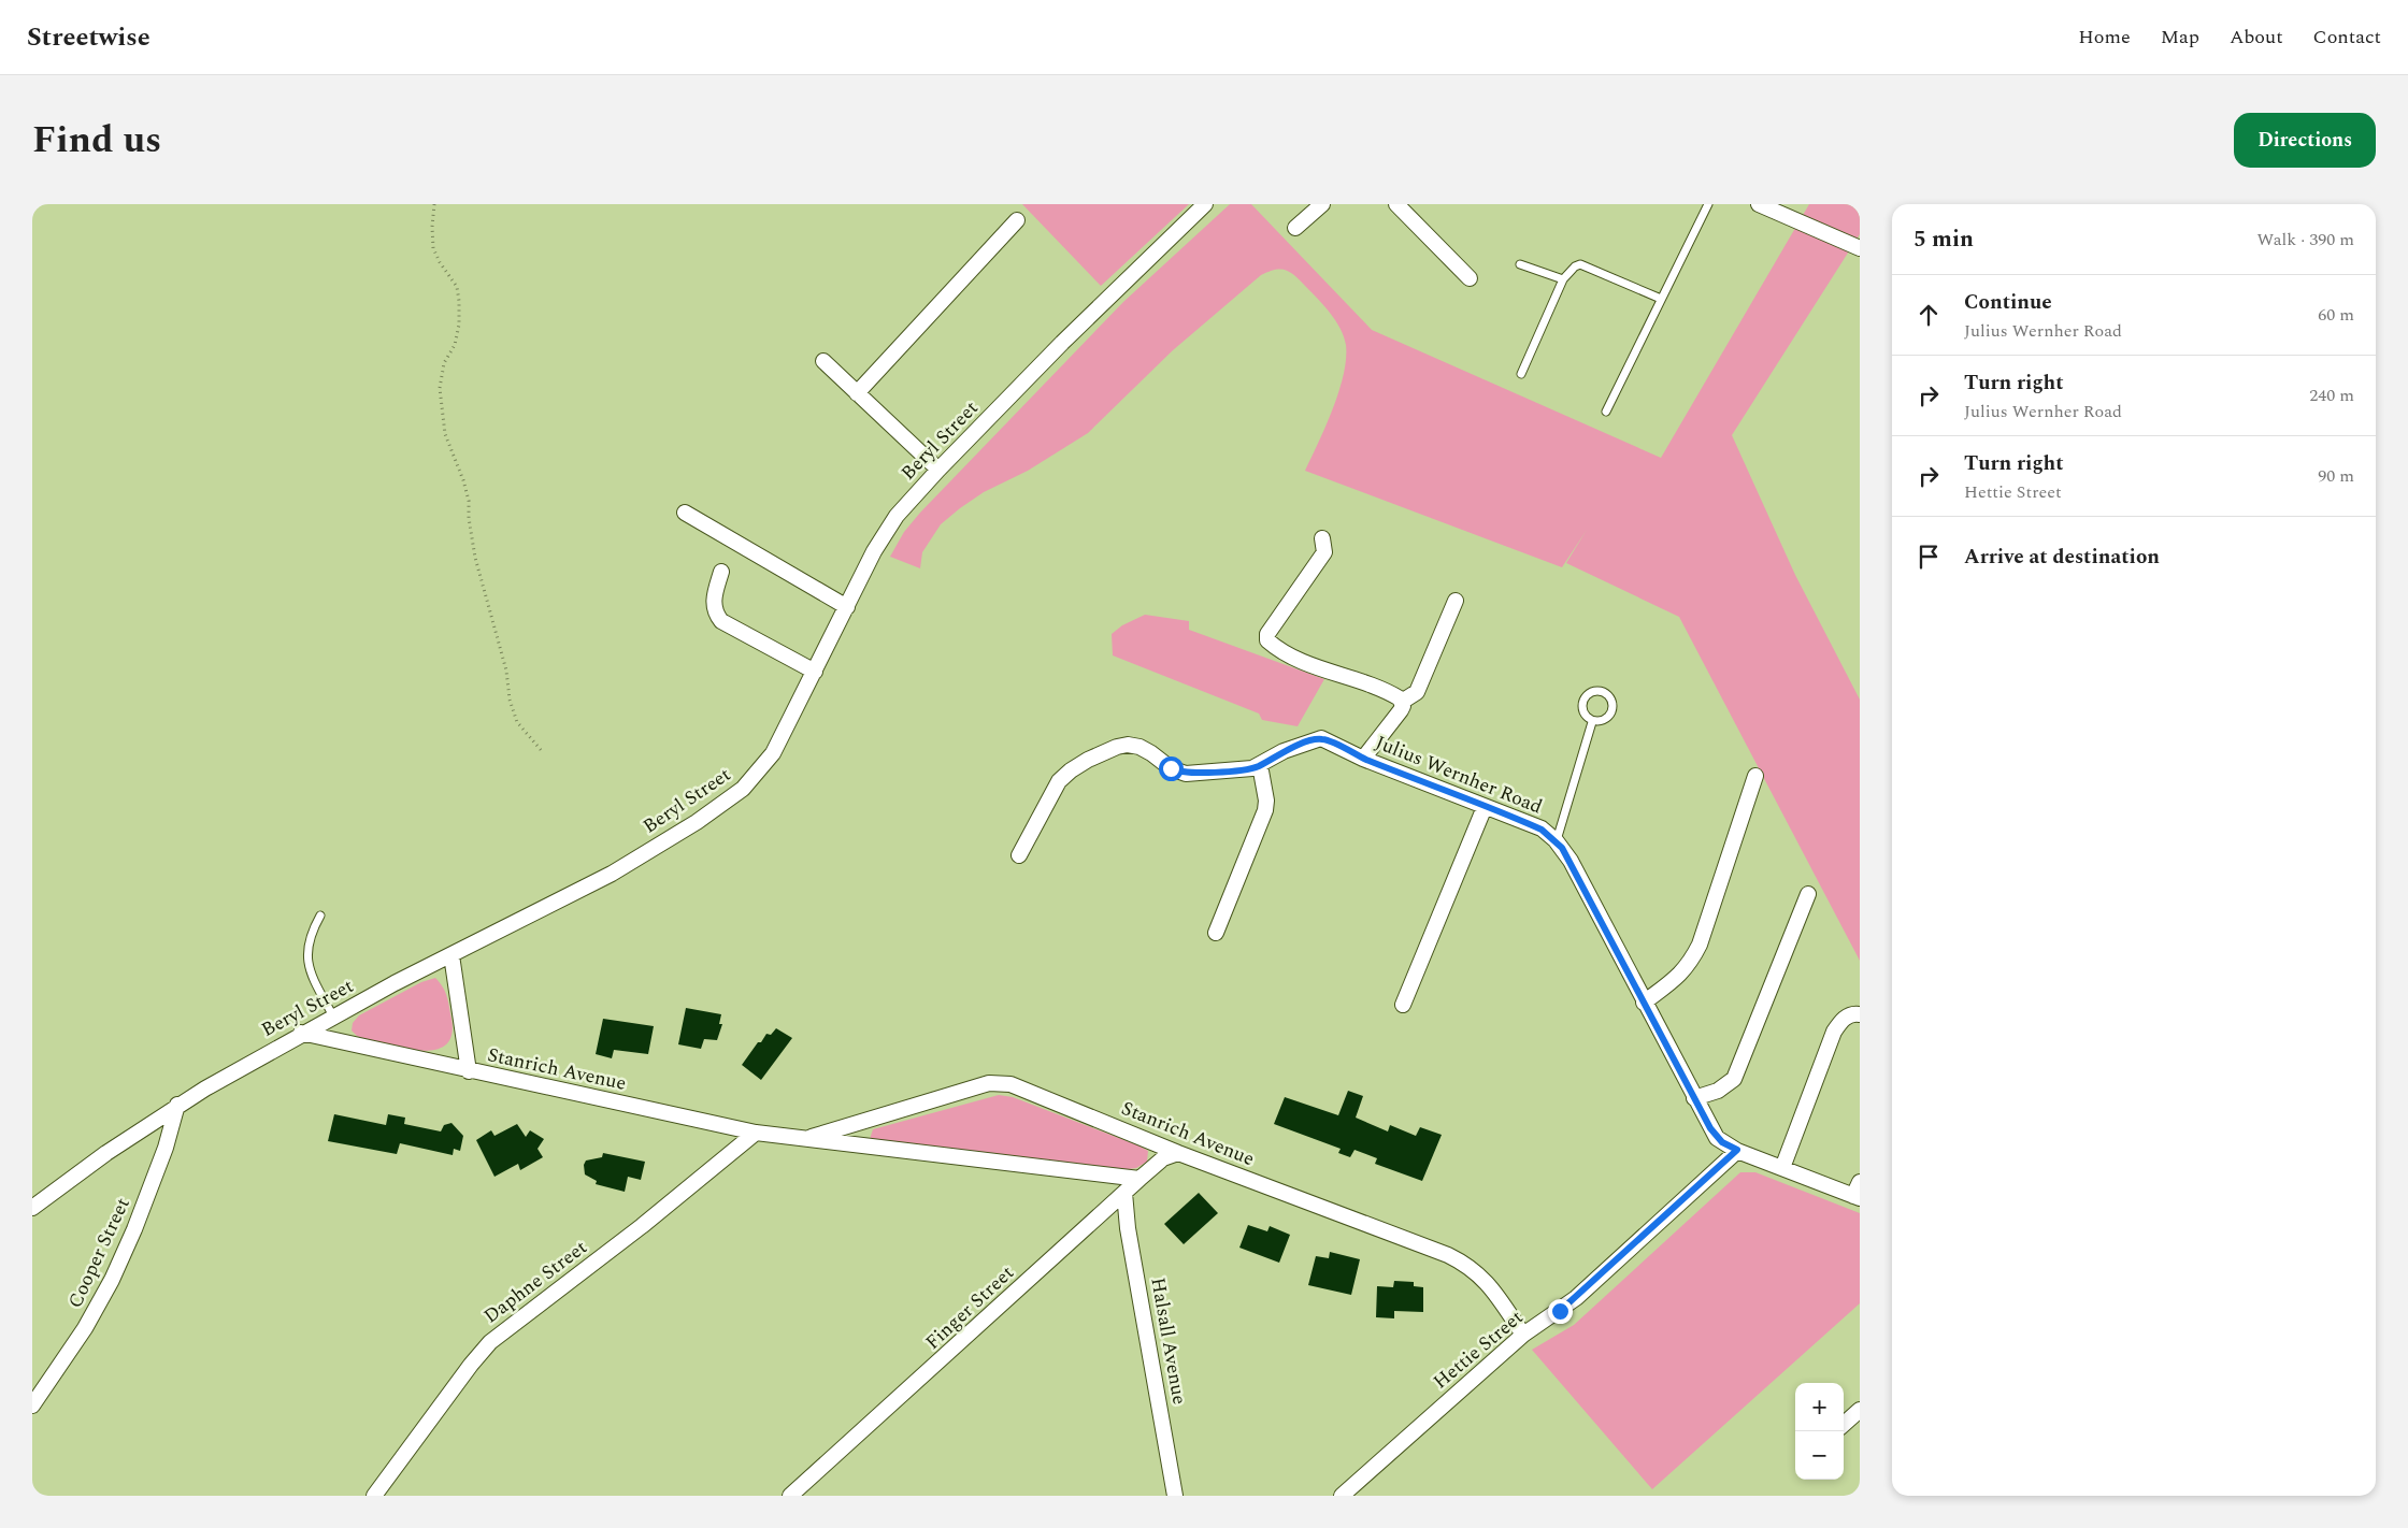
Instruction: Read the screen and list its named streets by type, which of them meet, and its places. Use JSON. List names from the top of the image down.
{
  "streets": {
    "street": [
      "Beryl Street",
      "Julius Wernher Road",
      "Stanrich Avenue",
      "Cooper Street",
      "Daphne Street",
      "Finger Street",
      "Halsall Avenue",
      "Hettie Street"
    ]
  },
  "crossings": [
    ["Beryl Street", "Stanrich Avenue"],
    ["Beryl Street", "Cooper Street"],
    ["Julius Wernher Road", "Hettie Street"],
    ["Stanrich Avenue", "Daphne Street"],
    ["Stanrich Avenue", "Finger Street"],
    ["Stanrich Avenue", "Hettie Street"],
    ["Finger Street", "Halsall Avenue"]
  ],
  "page": {
    "header": "Streetwise",
    "nav": [
      "Home",
      "Map",
      "About",
      "Contact"
    ],
    "title": "Find us",
    "buttons": "Directions",
    "heading": ["5 min", "Walk · 390 m"],
    "list": [
      ["Continue", "Julius Wernher Road", "60 m"],
      ["Turn right", "Julius Wernher Road", "240 m"],
      ["Turn right", "Hettie Street", "90 m"],
      "Arrive at destination"
    ],
    "map_buttons": ["+", "−"]
  }
}
